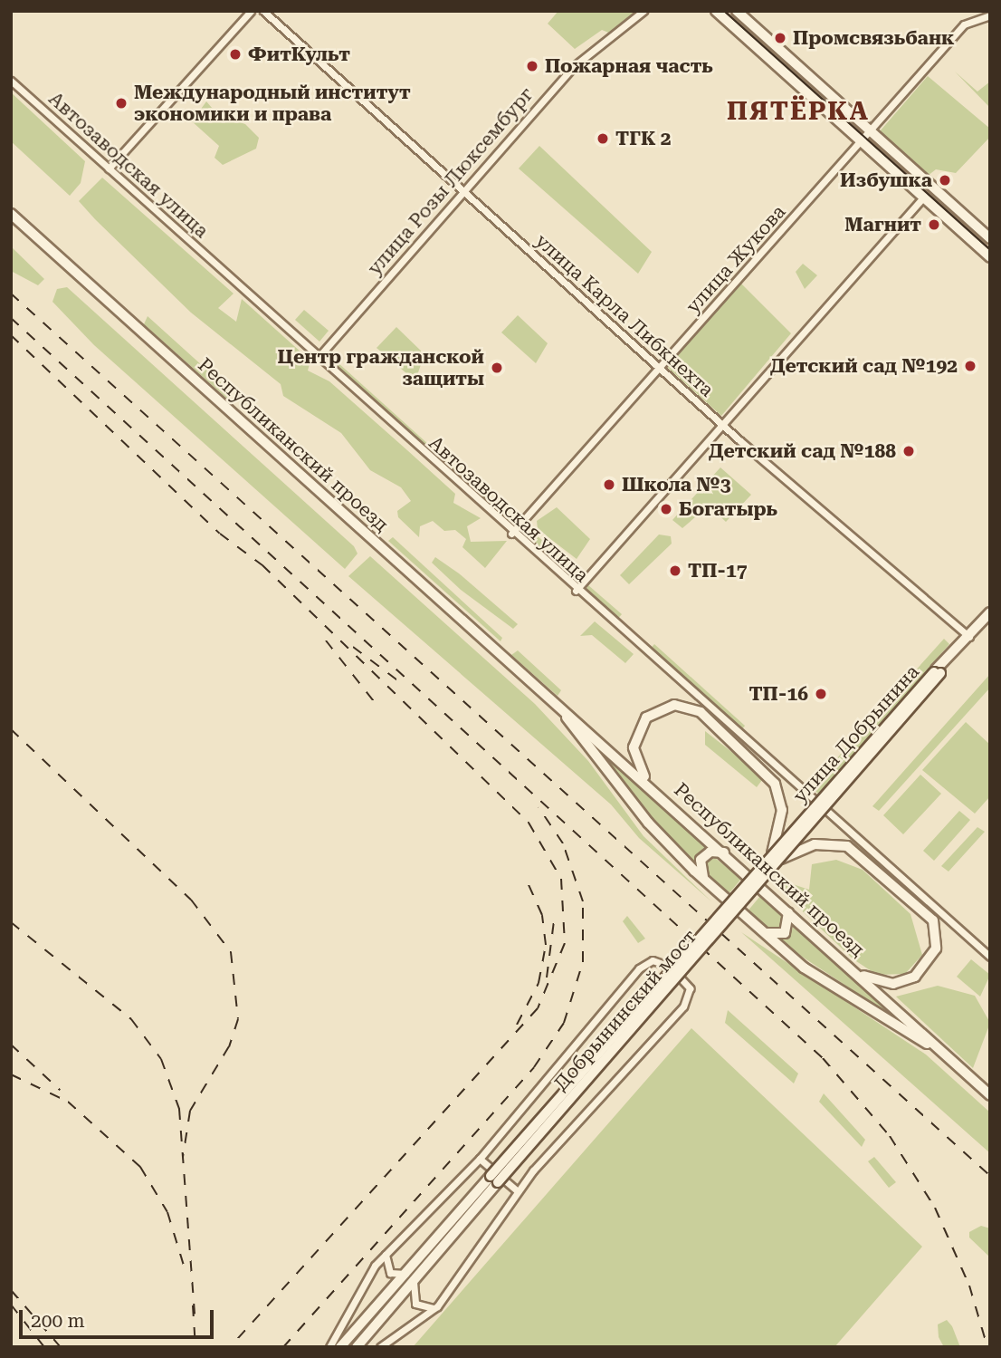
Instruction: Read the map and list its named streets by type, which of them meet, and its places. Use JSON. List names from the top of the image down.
{
  "streets": {
    "main road": ["Республиканский проезд", "улица Добрынина", "Добрынинский мост"],
    "street": [
      "Автозаводская улица",
      "улица Розы Люксембург",
      "улица Жукова",
      "улица Карла Либкнехта"
    ]
  },
  "crossings": [
    ["Автозаводская улица", "улица Розы Люксембург"],
    ["Автозаводская улица", "улица Жукова"],
    ["улица Розы Люксембург", "улица Карла Либкнехта"],
    ["улица Жукова", "улица Карла Либкнехта"],
    ["улица Карла Либкнехта", "улица Добрынина"],
    ["улица Добрынина", "Добрынинский мост"]
  ],
  "districts": ["ПЯТЁРКА"],
  "places": [
    "Промсвязьбанк",
    "ФитКульт",
    "Пожарная часть",
    "Международный институт экономики и права",
    "ТГК 2",
    "Избушка",
    "Магнит",
    "Детский сад №192",
    "Центр гражданской защиты",
    "Детский сад №188",
    "Школа №3",
    "Богатырь",
    "ТП-17",
    "ТП-16"
  ],
  "scale_bar": "200 m"
}
